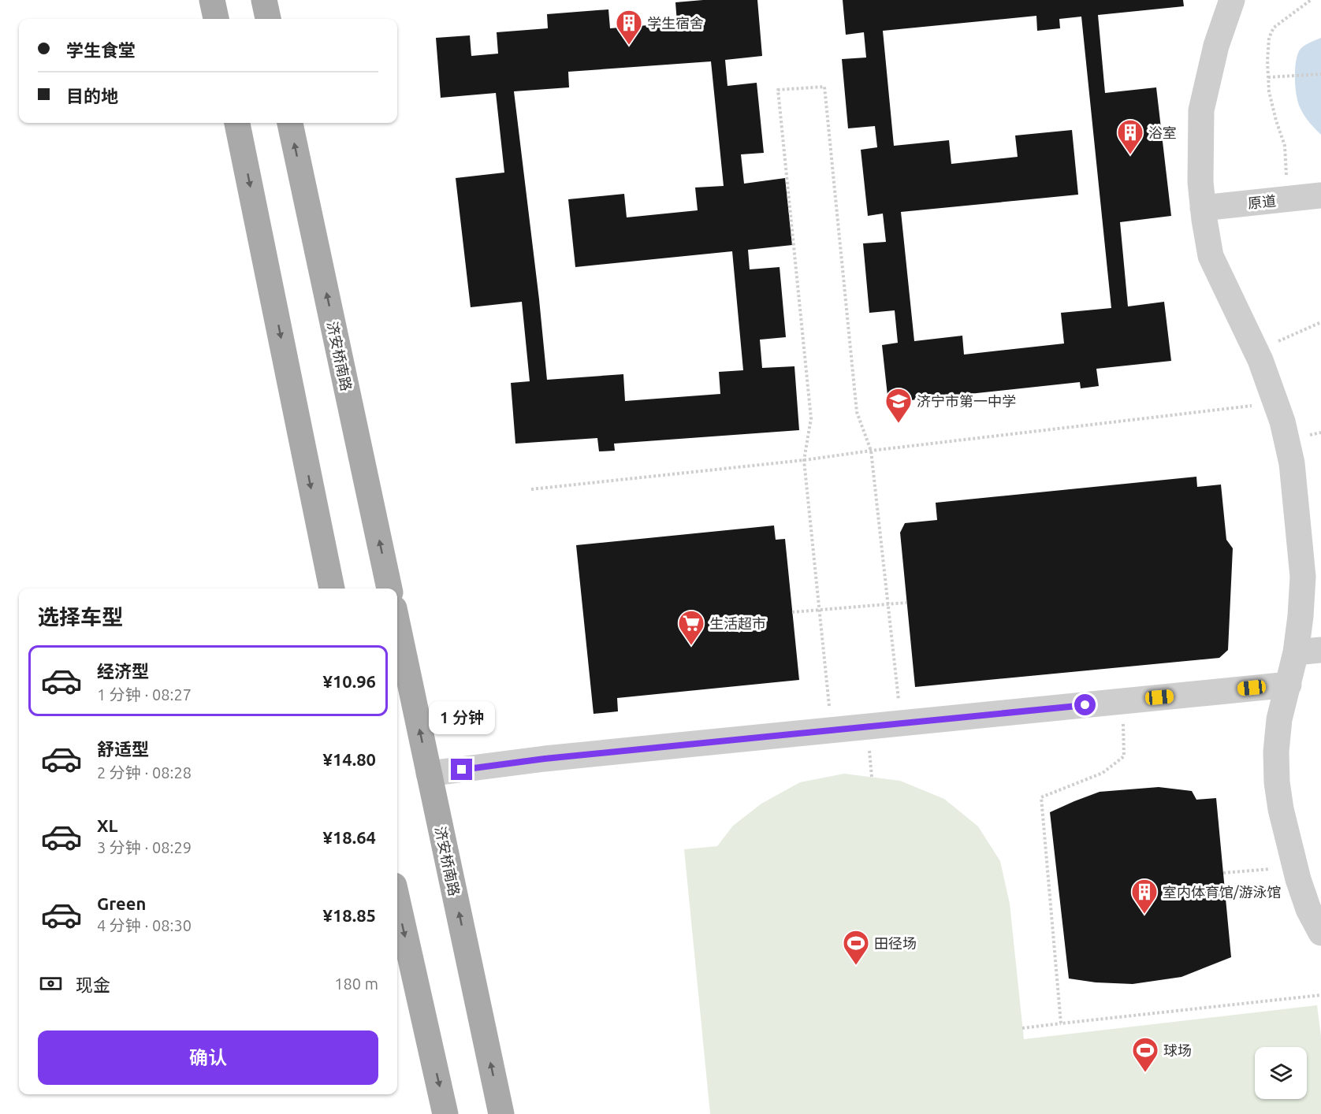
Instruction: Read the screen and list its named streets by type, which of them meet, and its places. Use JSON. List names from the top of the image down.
{
  "streets": {
    "main road": ["济安桥南路"],
    "street": ["原道"]
  },
  "places": {
    "building": ["学生宿舍", "浴室", "室内体育馆/游泳馆"],
    "school or university": ["济宁市第一中学"],
    "supermarket": ["生活超市"],
    "sports": ["田径场", "球场"]
  },
  "page": {
    "banner": ["学生食堂", "目的地"],
    "heading": "选择车型",
    "list": [
      {
        "name": "经济型",
        "note": "1 分钟 · 08:27",
        "value": "¥10.96"
      },
      {
        "name": "舒适型",
        "note": "2 分钟 · 08:28",
        "value": "¥14.80"
      },
      {
        "name": "XL",
        "note": "3 分钟 · 08:29",
        "value": "¥18.64"
      },
      {
        "name": "Green",
        "note": "4 分钟 · 08:30",
        "value": "¥18.85"
      }
    ],
    "bubble": "1 分钟",
    "pay": ["现金", "180 m"],
    "buttons": "确认"
  }
}
